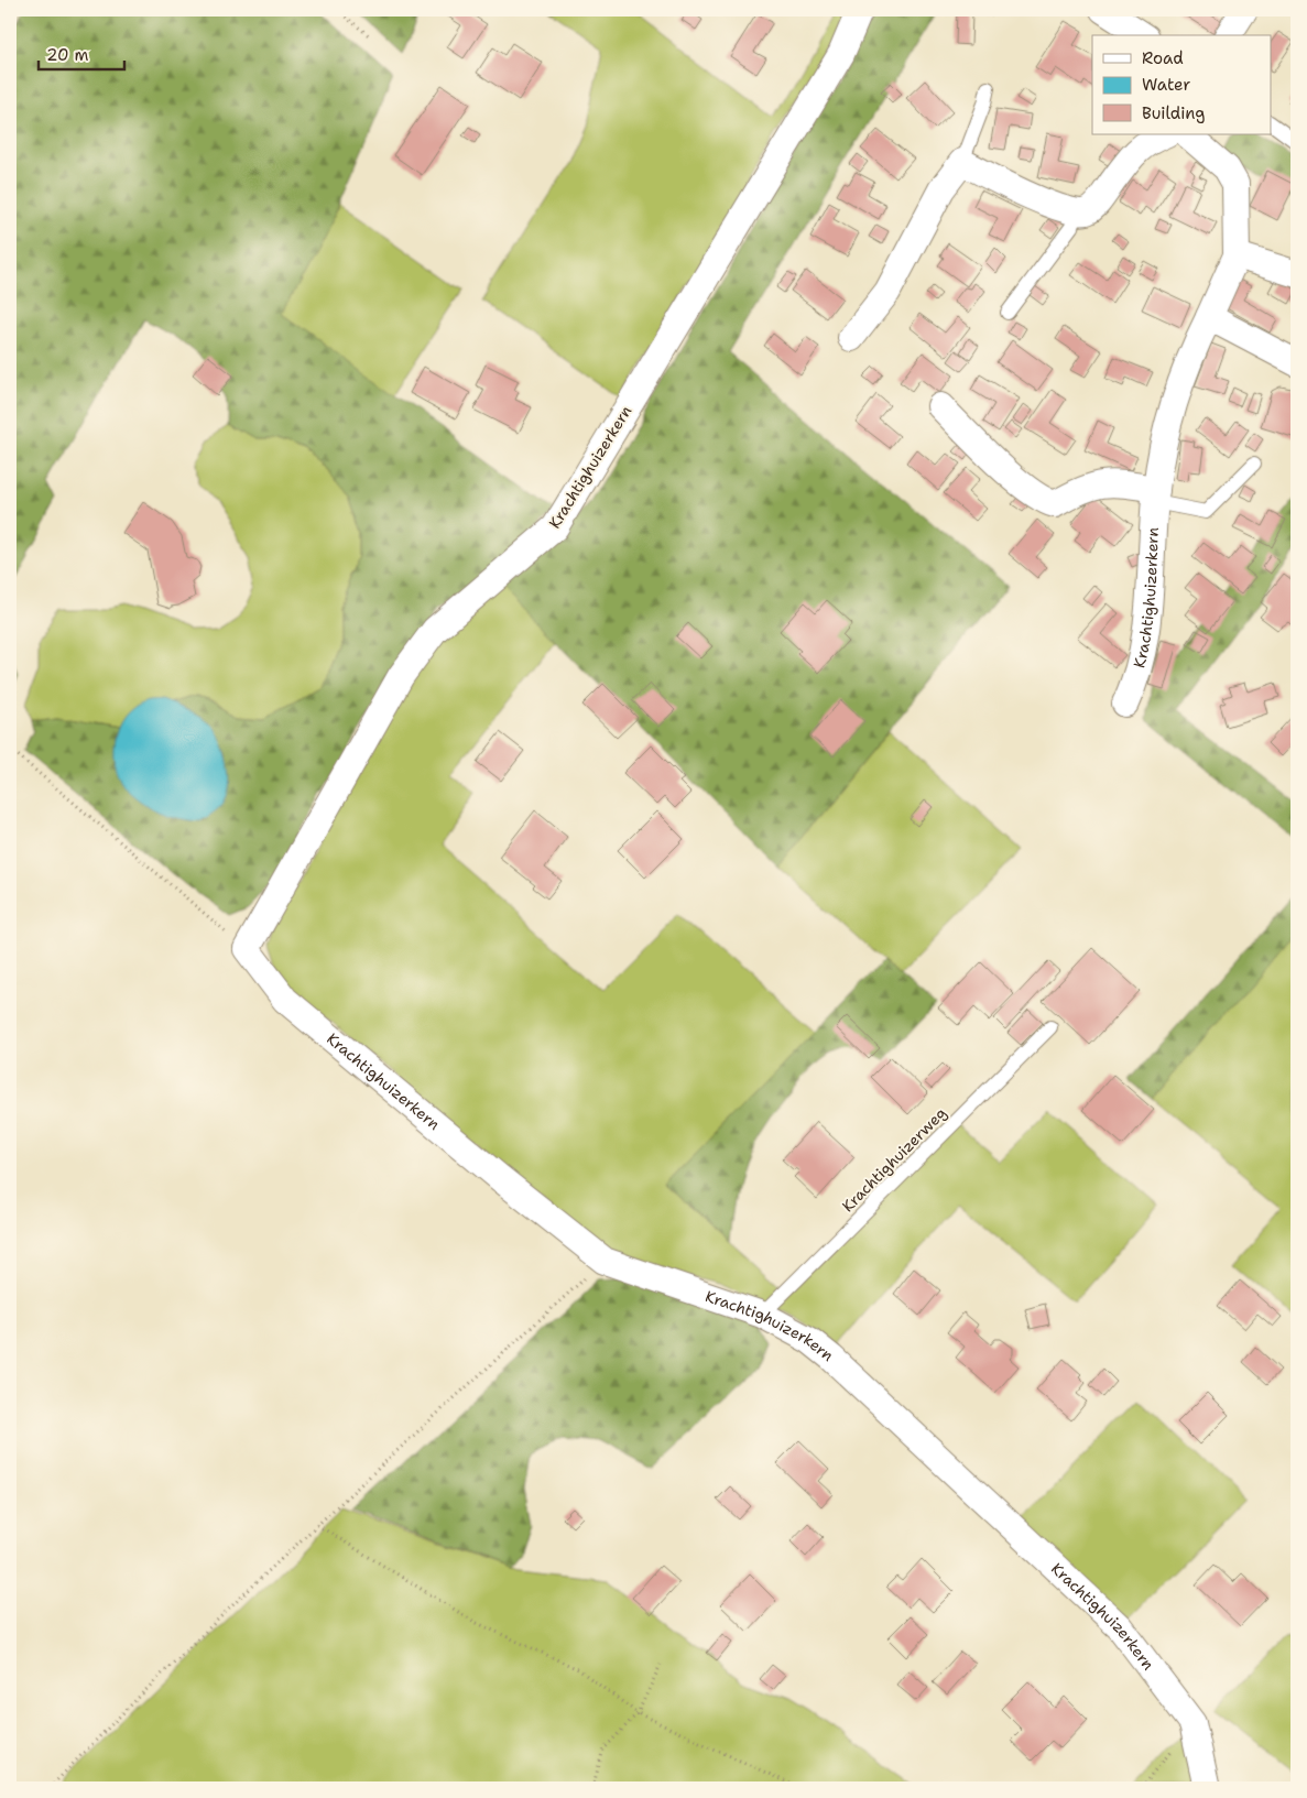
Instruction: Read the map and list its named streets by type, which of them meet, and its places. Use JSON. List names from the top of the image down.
{
  "streets": {
    "street": ["Krachtighuizerkern"],
    "lane": ["Krachtighuizerweg"]
  },
  "crossings": [
    ["Krachtighuizerkern", "Krachtighuizerweg"]
  ],
  "legend": ["Road", "Water", "Building"],
  "scale_bar": "20 m"
}
